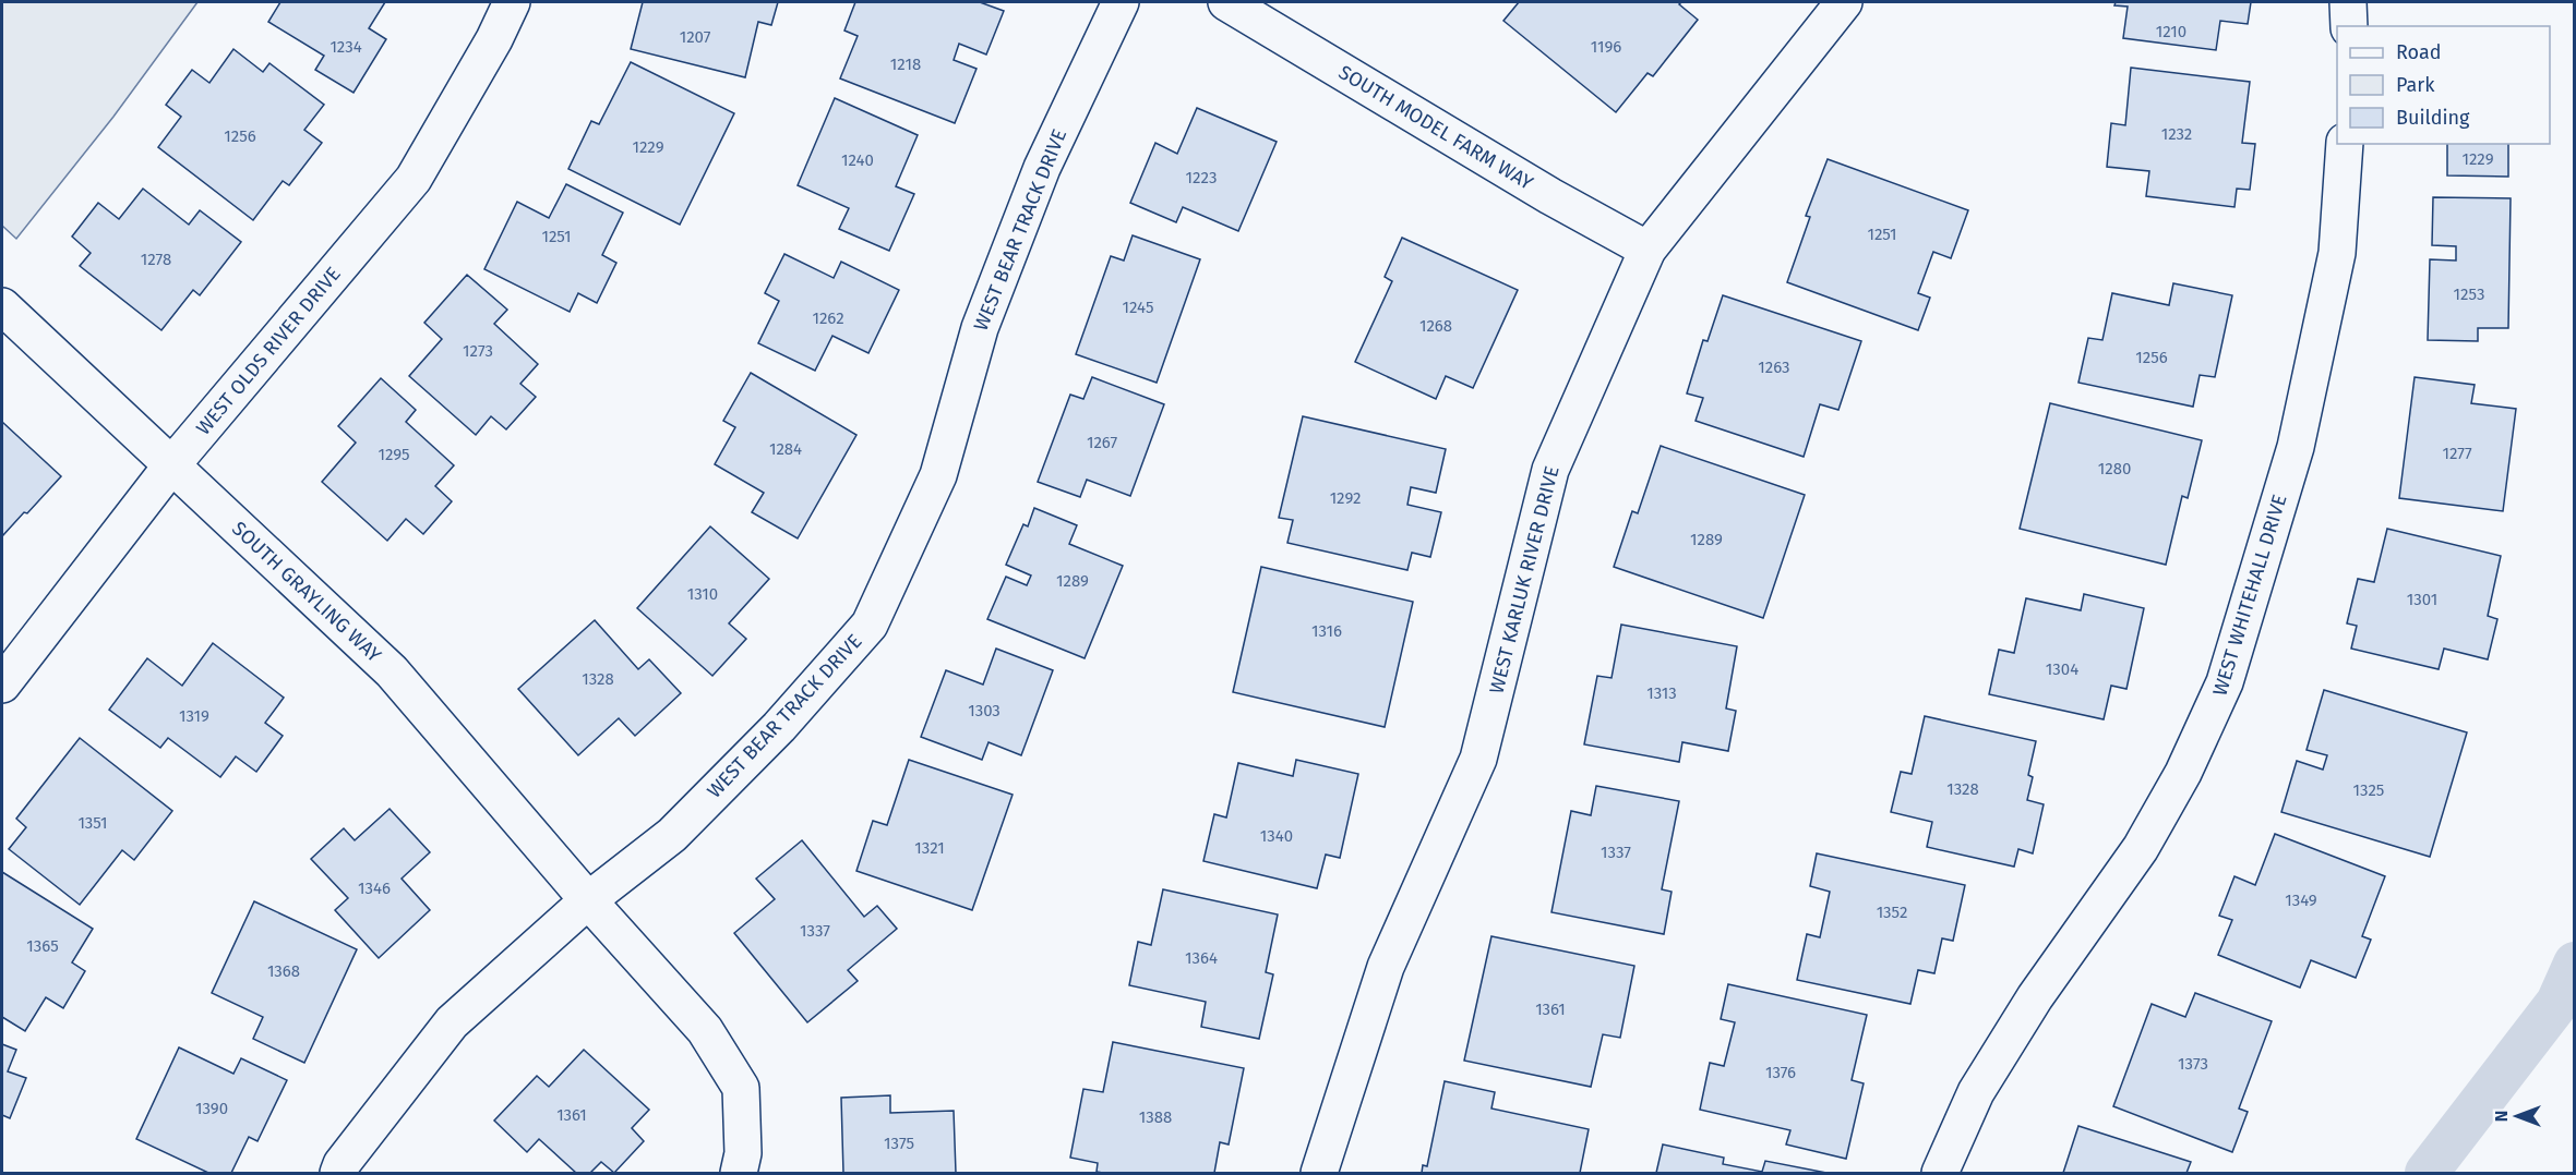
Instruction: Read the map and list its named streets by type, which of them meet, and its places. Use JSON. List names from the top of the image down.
{
  "streets": {
    "street": [
      "SOUTH MODEL FARM WAY",
      "WEST BEAR TRACK DRIVE",
      "WEST OLDS RIVER DRIVE",
      "WEST KARLUK RIVER DRIVE",
      "SOUTH GRAYLING WAY",
      "WEST WHITEHALL DRIVE"
    ]
  },
  "crossings": [
    ["SOUTH MODEL FARM WAY", "WEST KARLUK RIVER DRIVE"],
    ["WEST BEAR TRACK DRIVE", "SOUTH GRAYLING WAY"],
    ["WEST OLDS RIVER DRIVE", "SOUTH GRAYLING WAY"]
  ],
  "house_numbers": [
    "1210",
    "1207",
    "1234",
    "1196",
    "1218",
    "1232",
    "1256",
    "1229",
    "1229",
    "1240",
    "1223",
    "1251",
    "1251",
    "1278",
    "1253",
    "1245",
    "1262",
    "1268",
    "1273",
    "1256",
    "1263",
    "1267",
    "1284",
    "1277",
    "1295",
    "1280",
    "1292",
    "1289",
    "1289",
    "1310",
    "1301",
    "1316",
    "1304",
    "1328",
    "1313",
    "1303",
    "1319",
    "1328",
    "1325",
    "1351",
    "1340",
    "1321",
    "1337",
    "1346",
    "1349",
    "1352",
    "1337",
    "1365",
    "1364",
    "1368",
    "1361",
    "1373",
    "1376",
    "1390",
    "1361",
    "1388",
    "1375"
  ],
  "legend": ["Road", "Park", "Building"],
  "north": "left"
}
